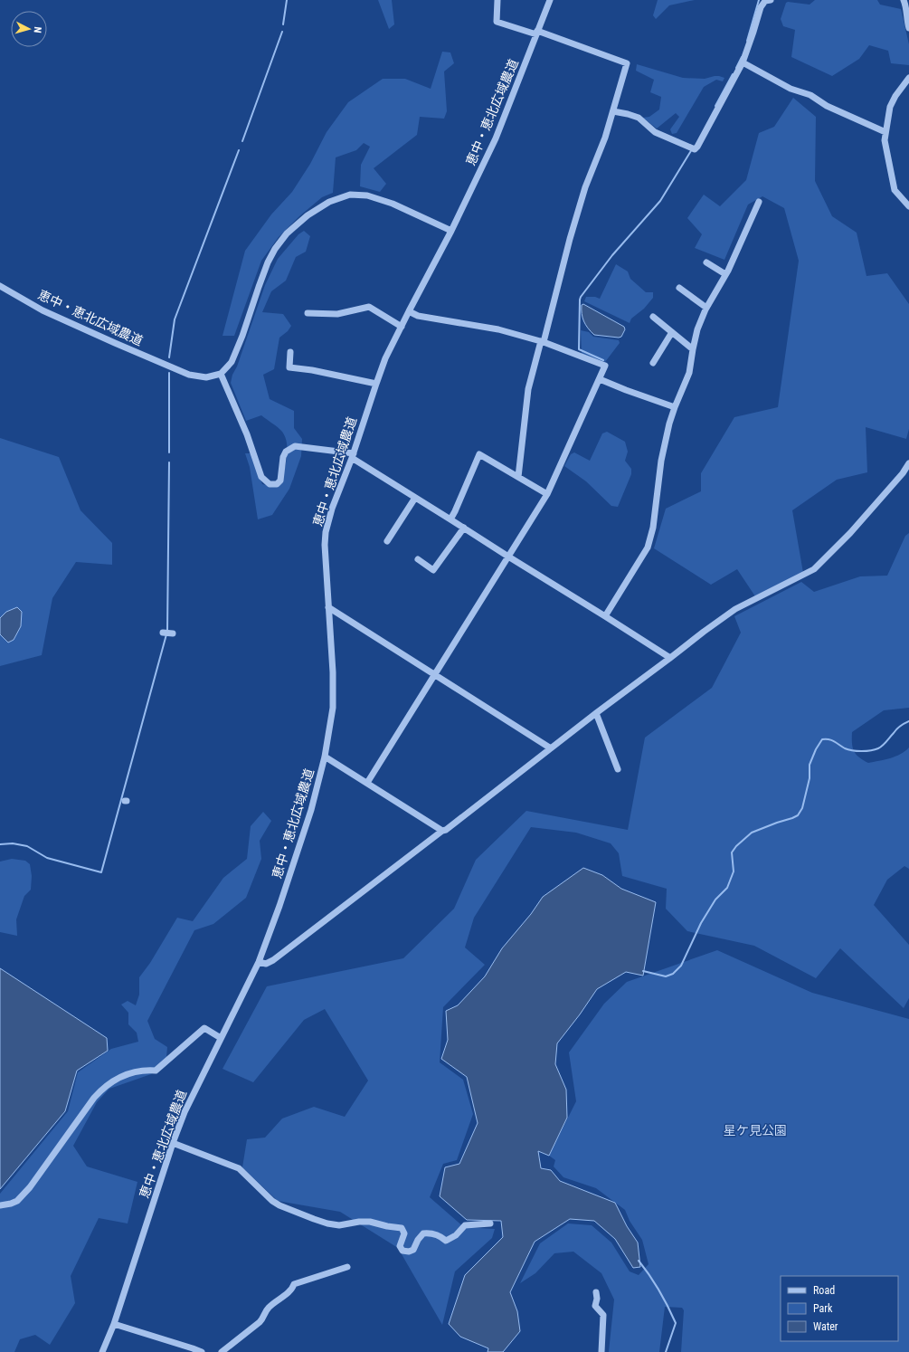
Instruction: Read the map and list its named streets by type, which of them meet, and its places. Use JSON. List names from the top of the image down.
{
  "streets": {
    "street": ["恵中・恵北広域農道"]
  },
  "parks": ["星ケ見公園"],
  "legend": ["Road", "Park", "Water"],
  "north": "right"
}
